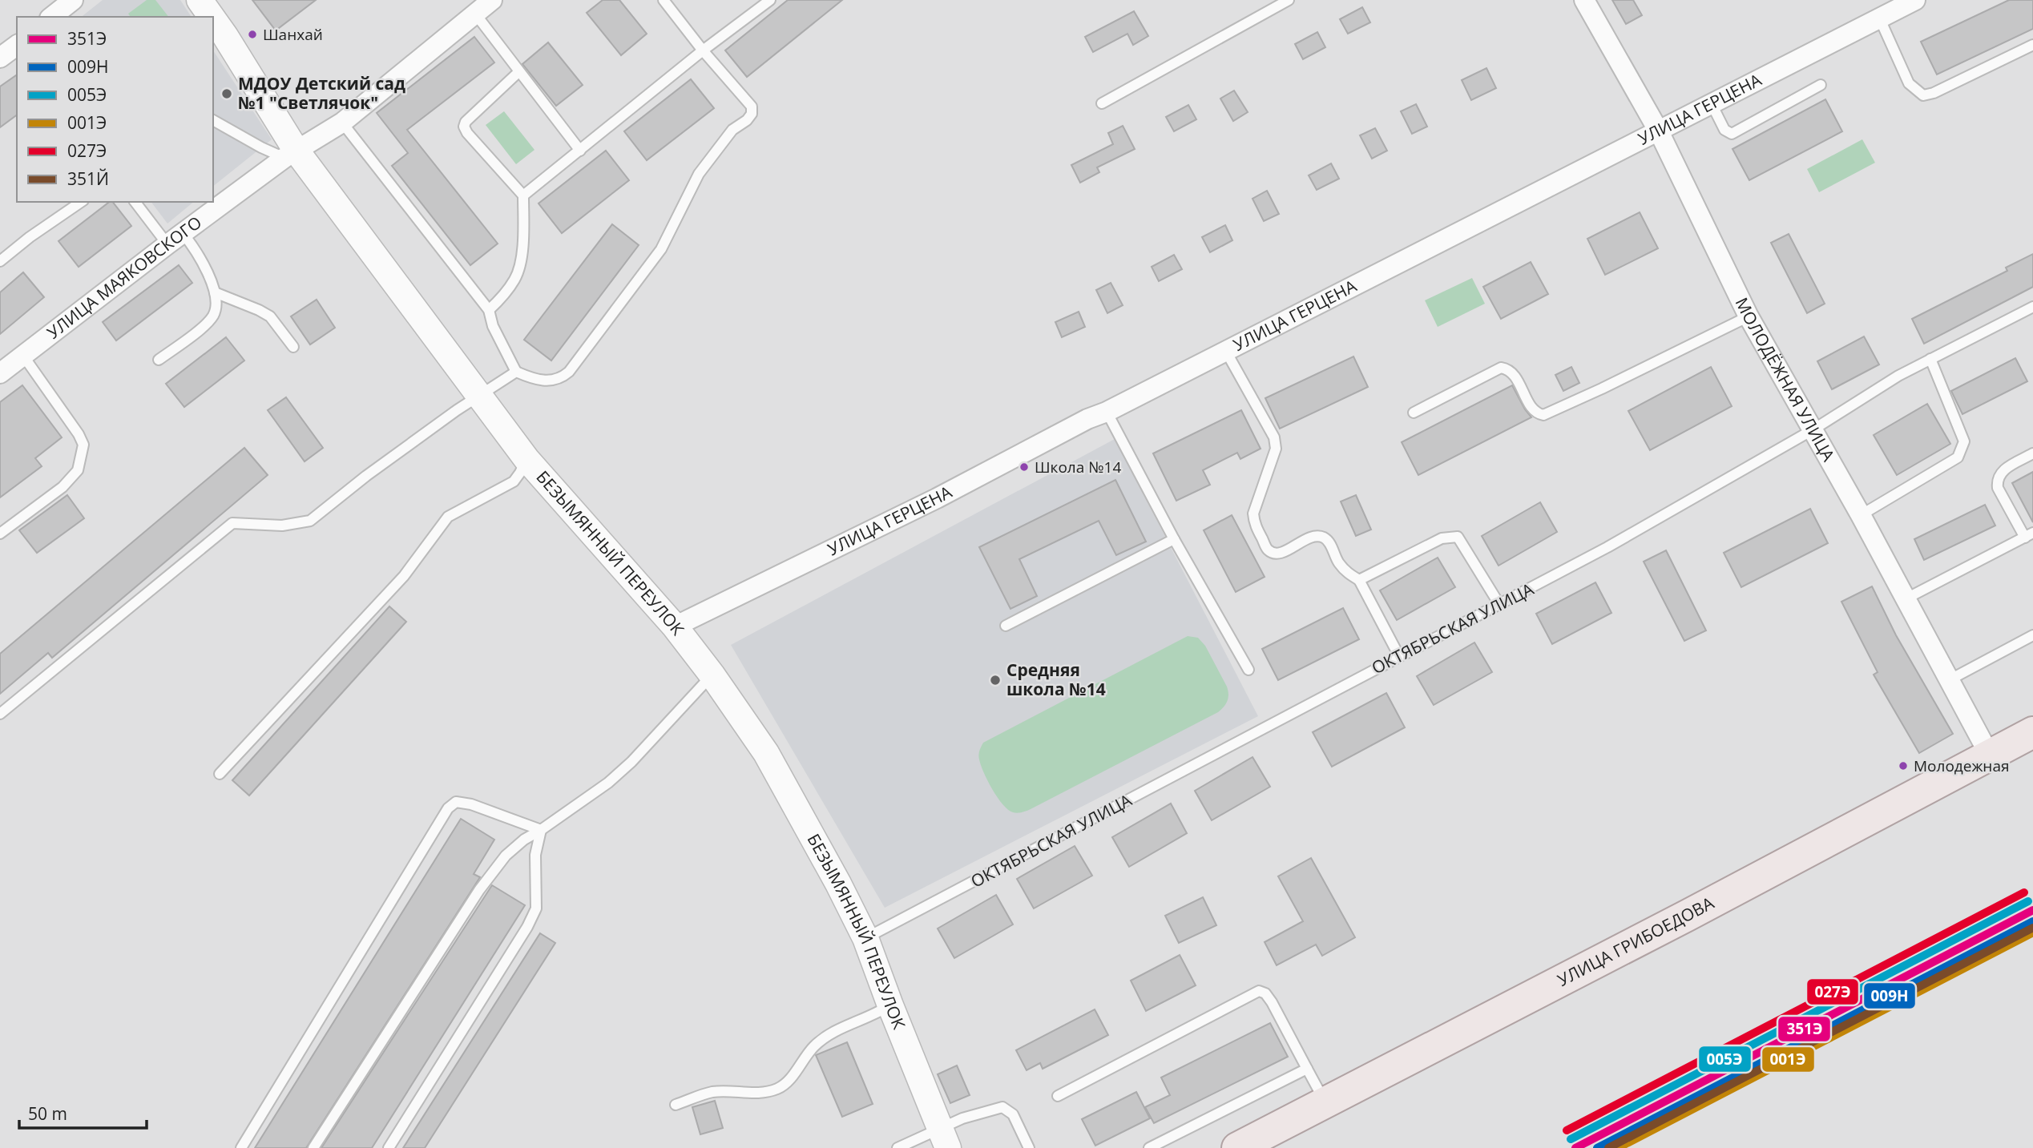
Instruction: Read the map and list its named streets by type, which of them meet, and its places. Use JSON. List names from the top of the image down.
{
  "streets": {
    "main road": ["УЛИЦА ГРИБОЕДОВА"],
    "street": [
      "УЛИЦА ГЕРЦЕНА",
      "УЛИЦА МАЯКОВСКОГО",
      "МОЛОДЁЖНАЯ УЛИЦА",
      "БЕЗЫМЯННЫЙ ПЕРЕУЛОК"
    ],
    "lane": ["ОКТЯБРЬСКАЯ УЛИЦА"]
  },
  "crossings": [
    ["УЛИЦА ГЕРЦЕНА", "МОЛОДЁЖНАЯ УЛИЦА"],
    ["УЛИЦА ГЕРЦЕНА", "БЕЗЫМЯННЫЙ ПЕРЕУЛОК"],
    ["УЛИЦА МАЯКОВСКОГО", "БЕЗЫМЯННЫЙ ПЕРЕУЛОК"],
    ["МОЛОДЁЖНАЯ УЛИЦА", "ОКТЯБРЬСКАЯ УЛИЦА"],
    ["МОЛОДЁЖНАЯ УЛИЦА", "УЛИЦА ГРИБОЕДОВА"],
    ["БЕЗЫМЯННЫЙ ПЕРЕУЛОК", "ОКТЯБРЬСКАЯ УЛИЦА"]
  ],
  "places": [
    "Шанхай",
    "МДОУ Детский сад №1 \"Светлячок\"",
    "Школа №14",
    "Средняя школа №14",
    "Молодежная"
  ],
  "lines": [
    "transit line 027Э",
    "transit line 005Э",
    "transit line 351Э",
    "transit line 009Н",
    "transit line 351Й",
    "transit line 001Э"
  ],
  "legend": [
    "351Э",
    "009Н",
    "005Э",
    "001Э",
    "027Э",
    "351Й"
  ],
  "scale_bar": "50 m"
}
